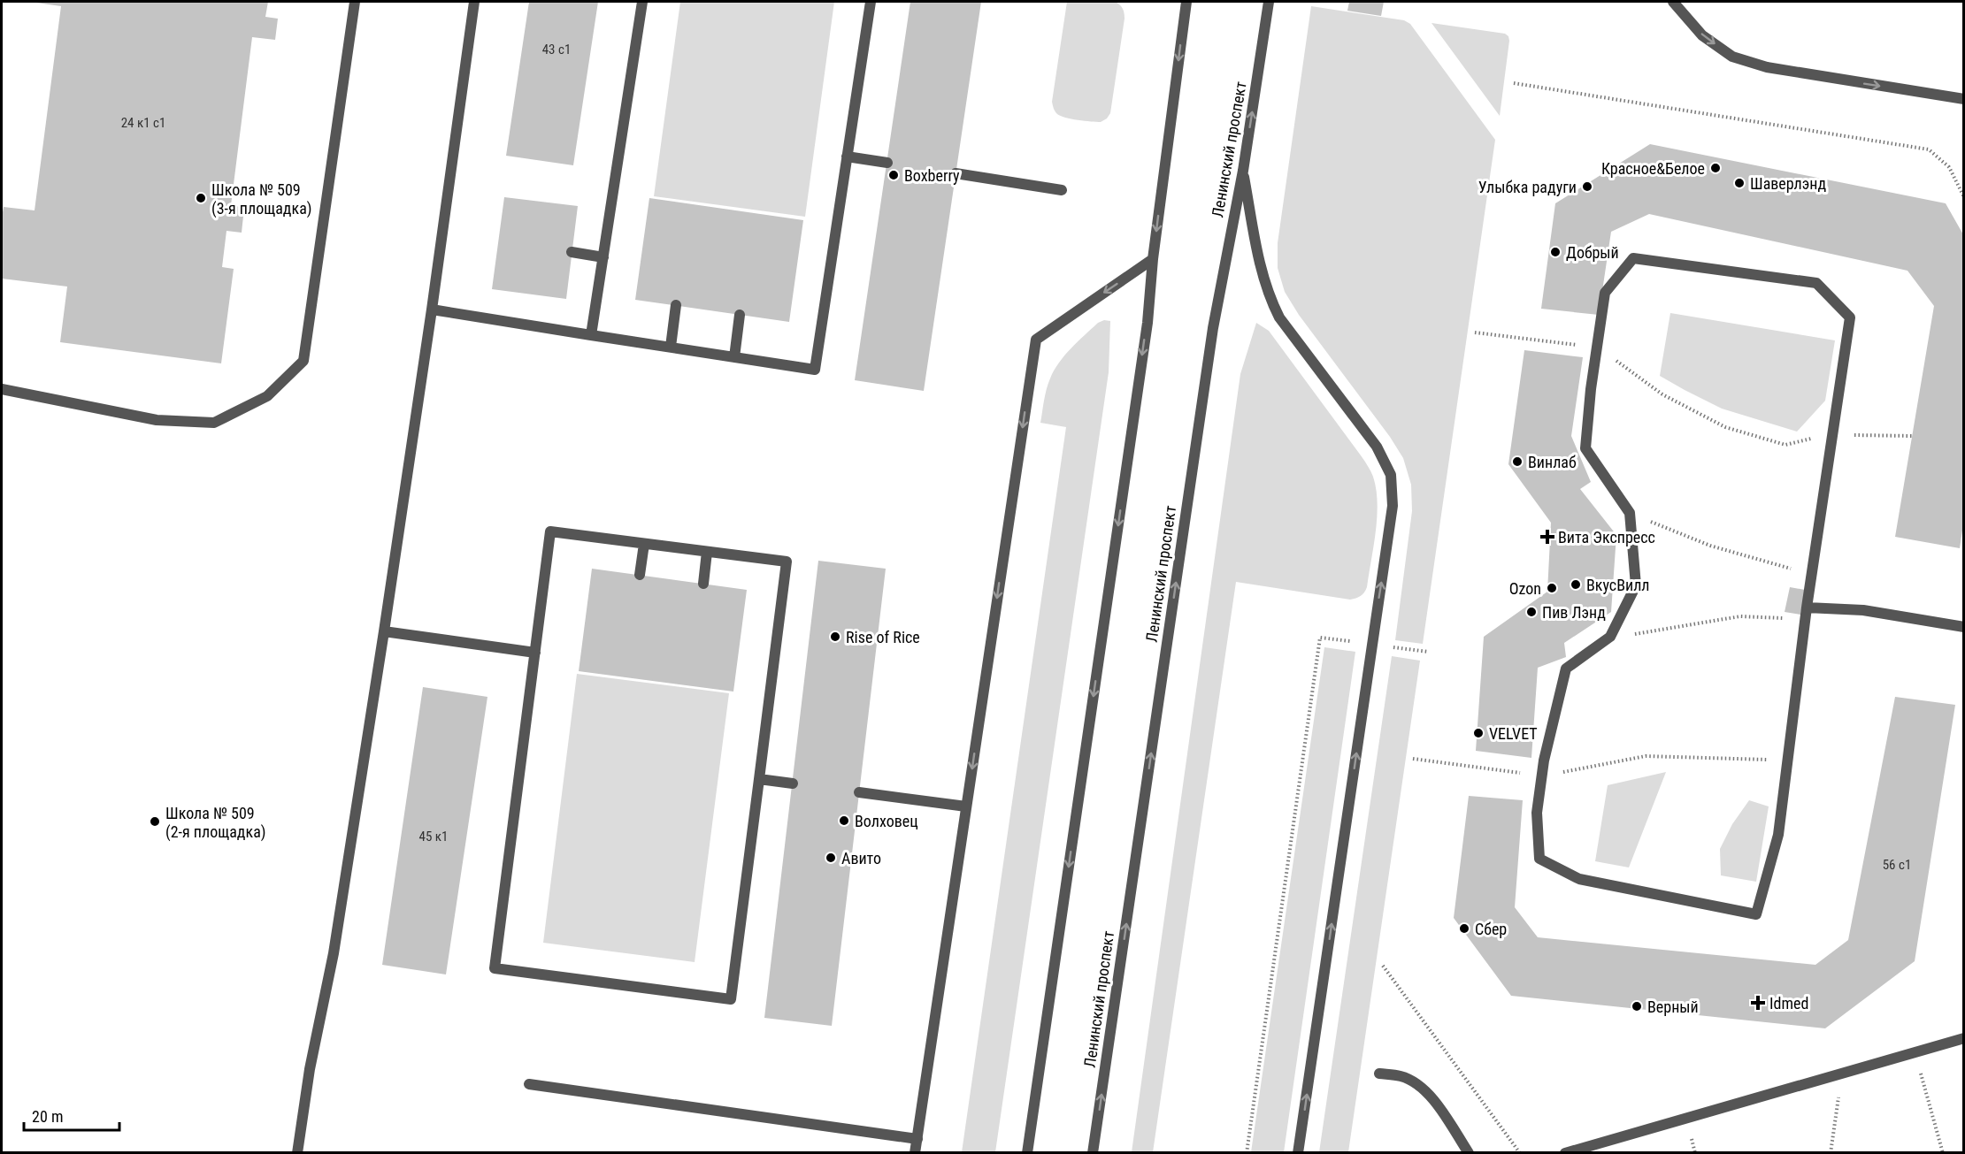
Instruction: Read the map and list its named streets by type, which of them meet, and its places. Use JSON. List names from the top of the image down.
{
  "streets": {
    "street": ["Ленинский проспект"]
  },
  "places": {
    "other": [
      "Красное&Белое",
      "Boxberry",
      "Шаверлэнд",
      "Улыбка радуги",
      "Школа № 509 (3-я площадка)",
      "Добрый",
      "Винлаб",
      "ВкусВилл",
      "Ozon",
      "Пив Лэнд",
      "Rise of Rice",
      "VELVET",
      "Волховец",
      "Школа № 509 (2-я площадка)",
      "Авито",
      "Сбер",
      "Верный"
    ],
    "health": ["Вита Экспресс", "Idmed"]
  },
  "house_numbers": [
    "43 с1",
    "24 к1 с1",
    "45 к1",
    "56 с1"
  ],
  "scale_bar": "20 m"
}
